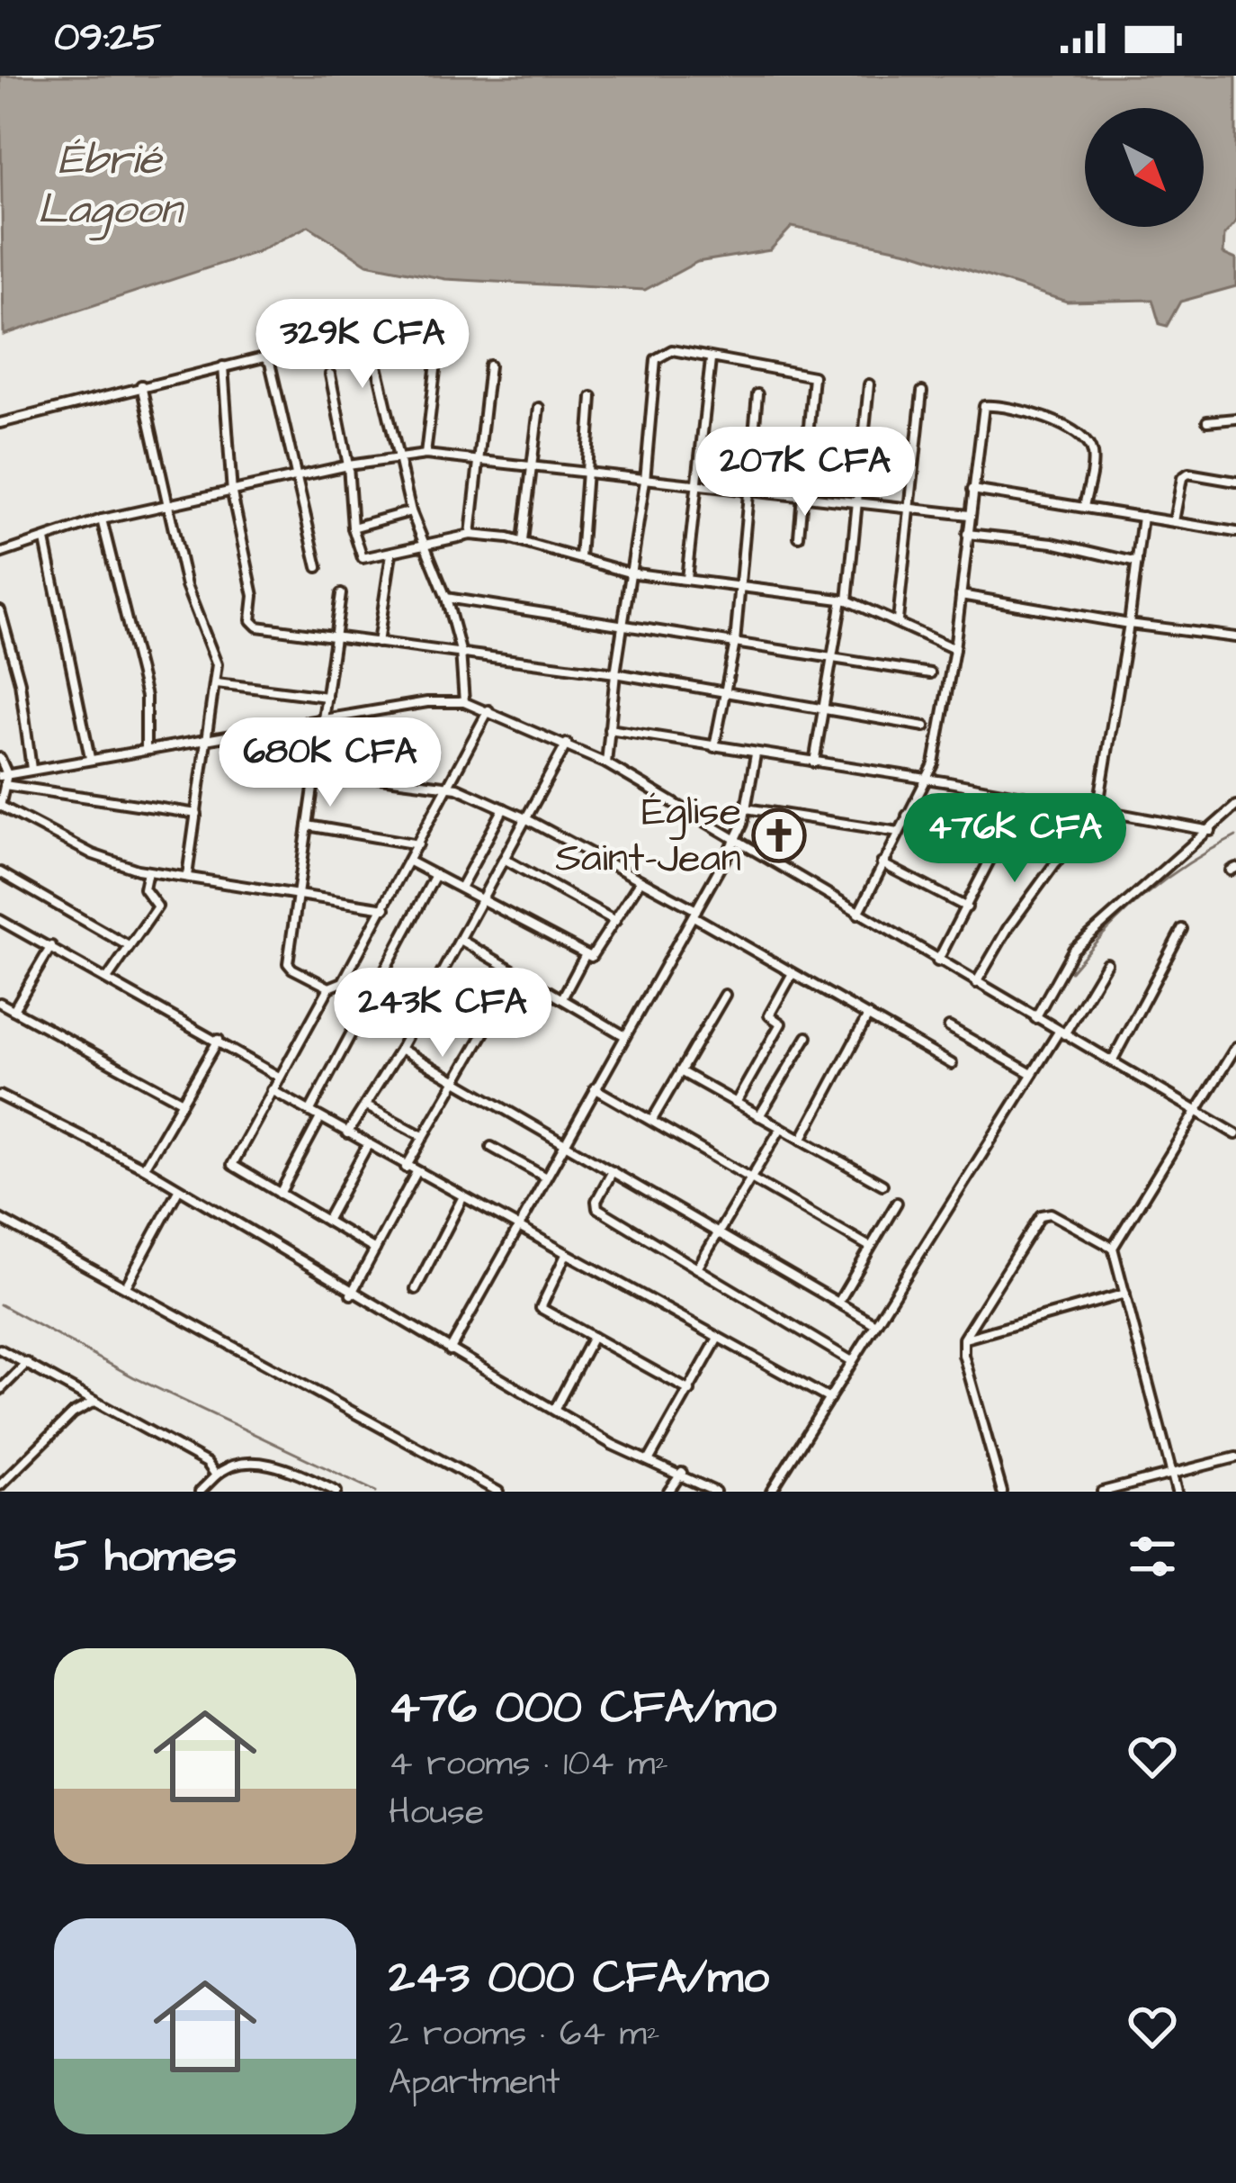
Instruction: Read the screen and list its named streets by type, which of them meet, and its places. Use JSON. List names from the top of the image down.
{
  "water": ["Ébrié Lagoon"],
  "places": {
    "church": ["Église Saint-Jean"]
  },
  "north": "bottom right",
  "page": {
    "status": "09:25",
    "price": [
      "329K CFA",
      "207K CFA",
      "680K CFA",
      "476K CFA",
      "243K CFA"
    ],
    "heading": "5 homes",
    "list": [
      {
        "name": "476 000 CFA/mo",
        "note": "4 rooms · 104 m² · House"
      },
      {
        "name": "243 000 CFA/mo",
        "note": "2 rooms · 64 m² · Apartment"
      }
    ]
  }
}
